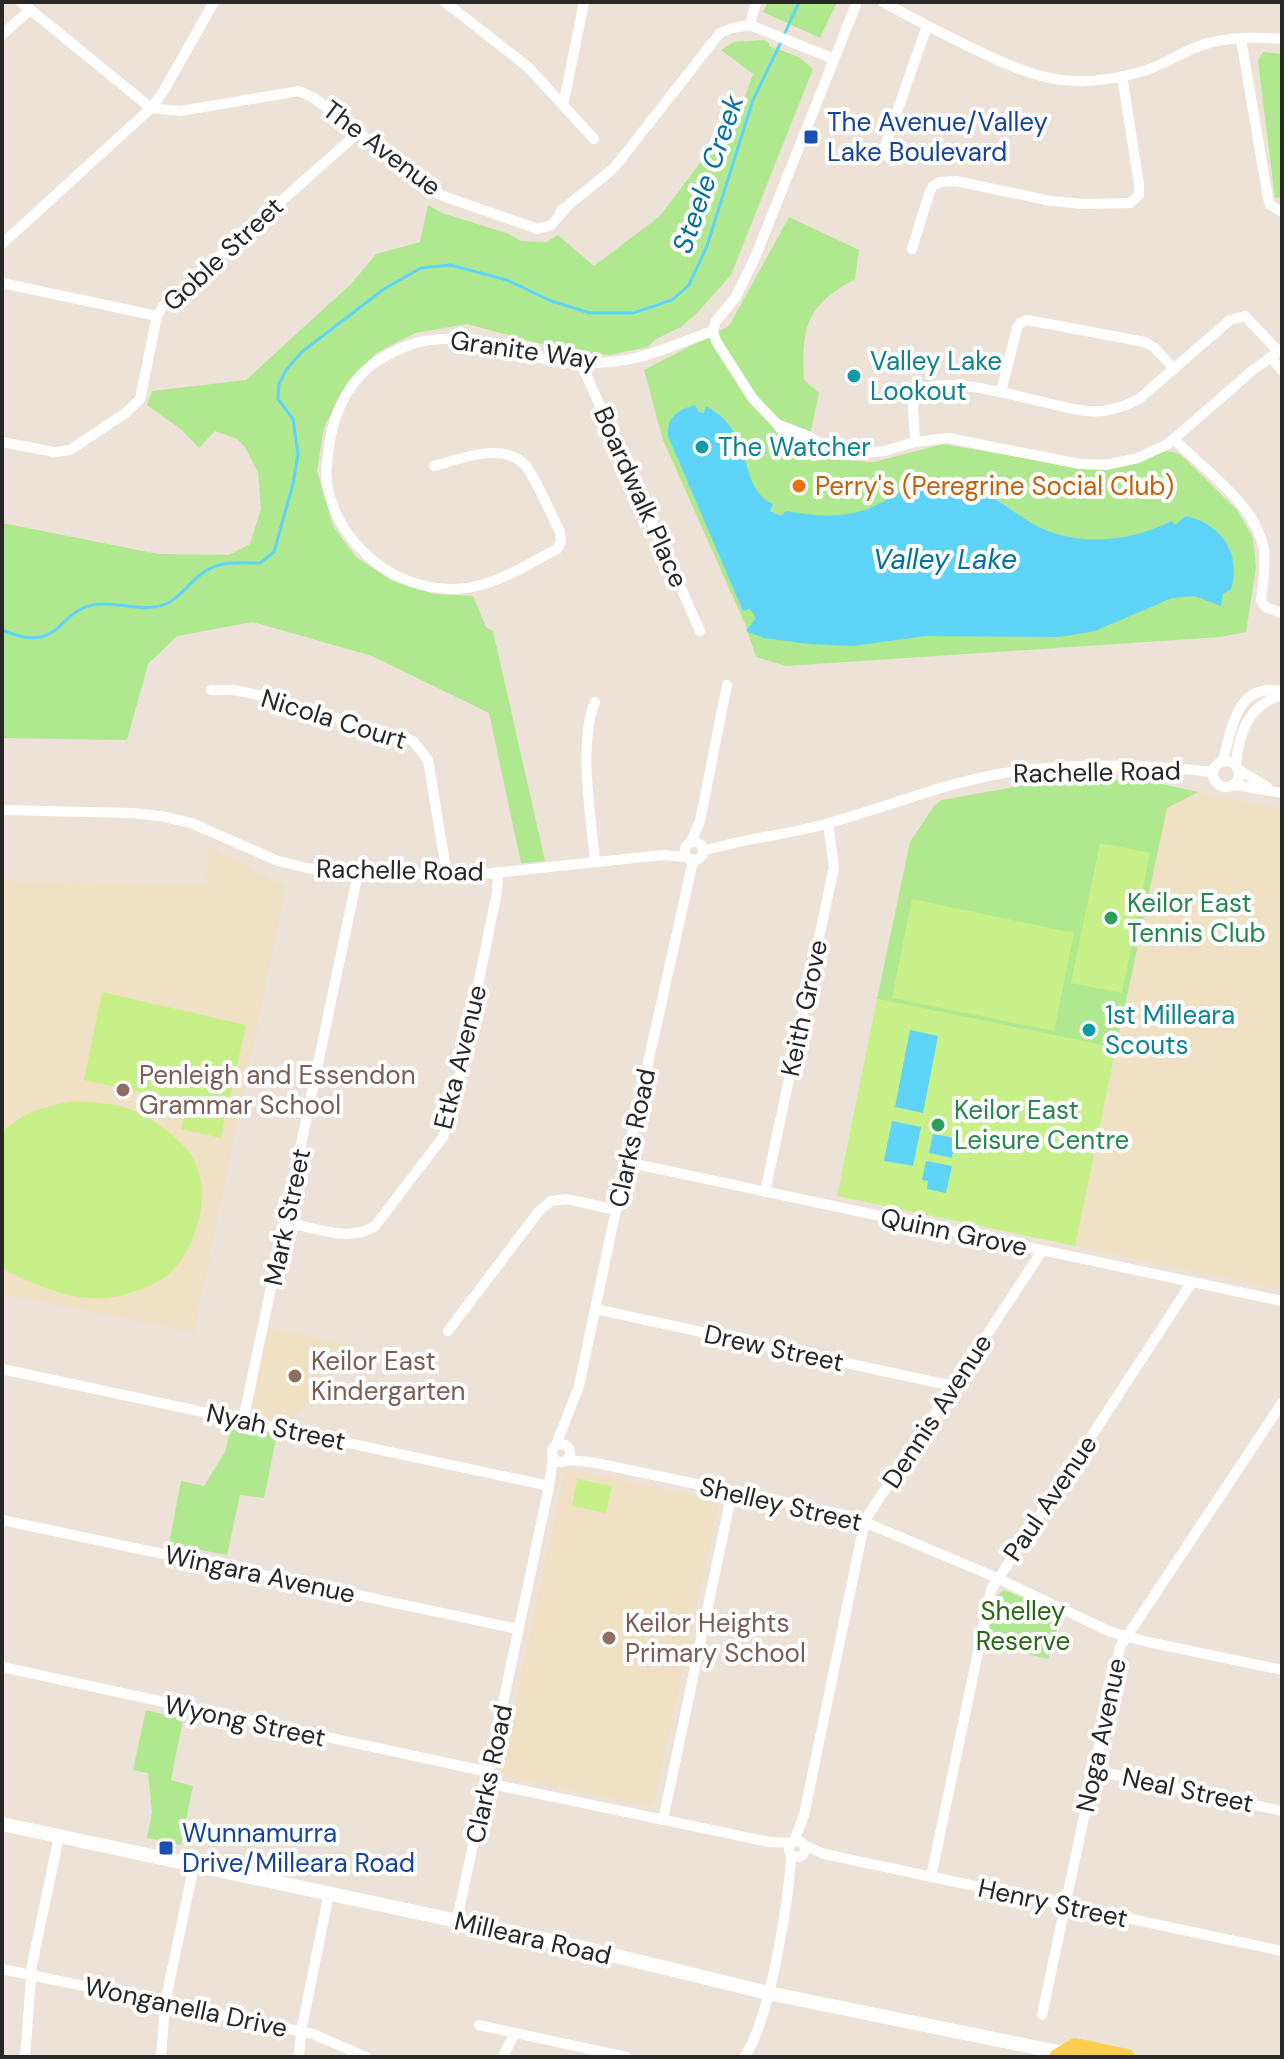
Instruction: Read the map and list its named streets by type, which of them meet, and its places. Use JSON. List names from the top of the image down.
{
  "streets": {
    "main road": ["Milleara Road"],
    "street": [
      "The Avenue",
      "Goble Street",
      "Granite Way",
      "Boardwalk Place",
      "Nicola Court",
      "Rachelle Road",
      "Keith Grove",
      "Etka Avenue",
      "Clarks Road",
      "Mark Street",
      "Quinn Grove",
      "Drew Street",
      "Dennis Avenue",
      "Nyah Street",
      "Paul Avenue",
      "Shelley Street",
      "Wingara Avenue",
      "Wyong Street",
      "Noga Avenue",
      "Neal Street",
      "Henry Street",
      "Wonganella Drive"
    ]
  },
  "crossings": [
    ["The Avenue", "Goble Street"],
    ["Granite Way", "Boardwalk Place"],
    ["Nicola Court", "Rachelle Road"],
    ["Rachelle Road", "Keith Grove"],
    ["Rachelle Road", "Etka Avenue"],
    ["Rachelle Road", "Clarks Road"],
    ["Rachelle Road", "Mark Street"],
    ["Keith Grove", "Quinn Grove"],
    ["Etka Avenue", "Mark Street"],
    ["Clarks Road", "Quinn Grove"],
    ["Clarks Road", "Drew Street"],
    ["Clarks Road", "Nyah Street"],
    ["Clarks Road", "Shelley Street"],
    ["Clarks Road", "Wingara Avenue"],
    ["Clarks Road", "Wyong Street"],
    ["Clarks Road", "Henry Street"],
    ["Clarks Road", "Milleara Road"],
    ["Mark Street", "Nyah Street"],
    ["Quinn Grove", "Dennis Avenue"],
    ["Quinn Grove", "Paul Avenue"],
    ["Drew Street", "Dennis Avenue"],
    ["Dennis Avenue", "Shelley Street"],
    ["Dennis Avenue", "Henry Street"],
    ["Dennis Avenue", "Milleara Road"],
    ["Paul Avenue", "Shelley Street"],
    ["Paul Avenue", "Henry Street"],
    ["Shelley Street", "Noga Avenue"],
    ["Wyong Street", "Henry Street"],
    ["Noga Avenue", "Neal Street"],
    ["Noga Avenue", "Henry Street"]
  ],
  "water": ["Steele Creek", "Valley Lake"],
  "parks": ["Shelley Reserve"],
  "places": {
    "transit": ["The Avenue/Valley Lake Boulevard", "Wunnamurra Drive/Milleara Road"],
    "other": [
      "Valley Lake Lookout",
      "The Watcher",
      "Perry's (Peregrine Social Club)",
      "Keilor East Tennis Club",
      "1st Milleara Scouts",
      "Penleigh and Essendon Grammar School",
      "Keilor East Leisure Centre",
      "Keilor East Kindergarten",
      "Keilor Heights Primary School"
    ]
  }
}
